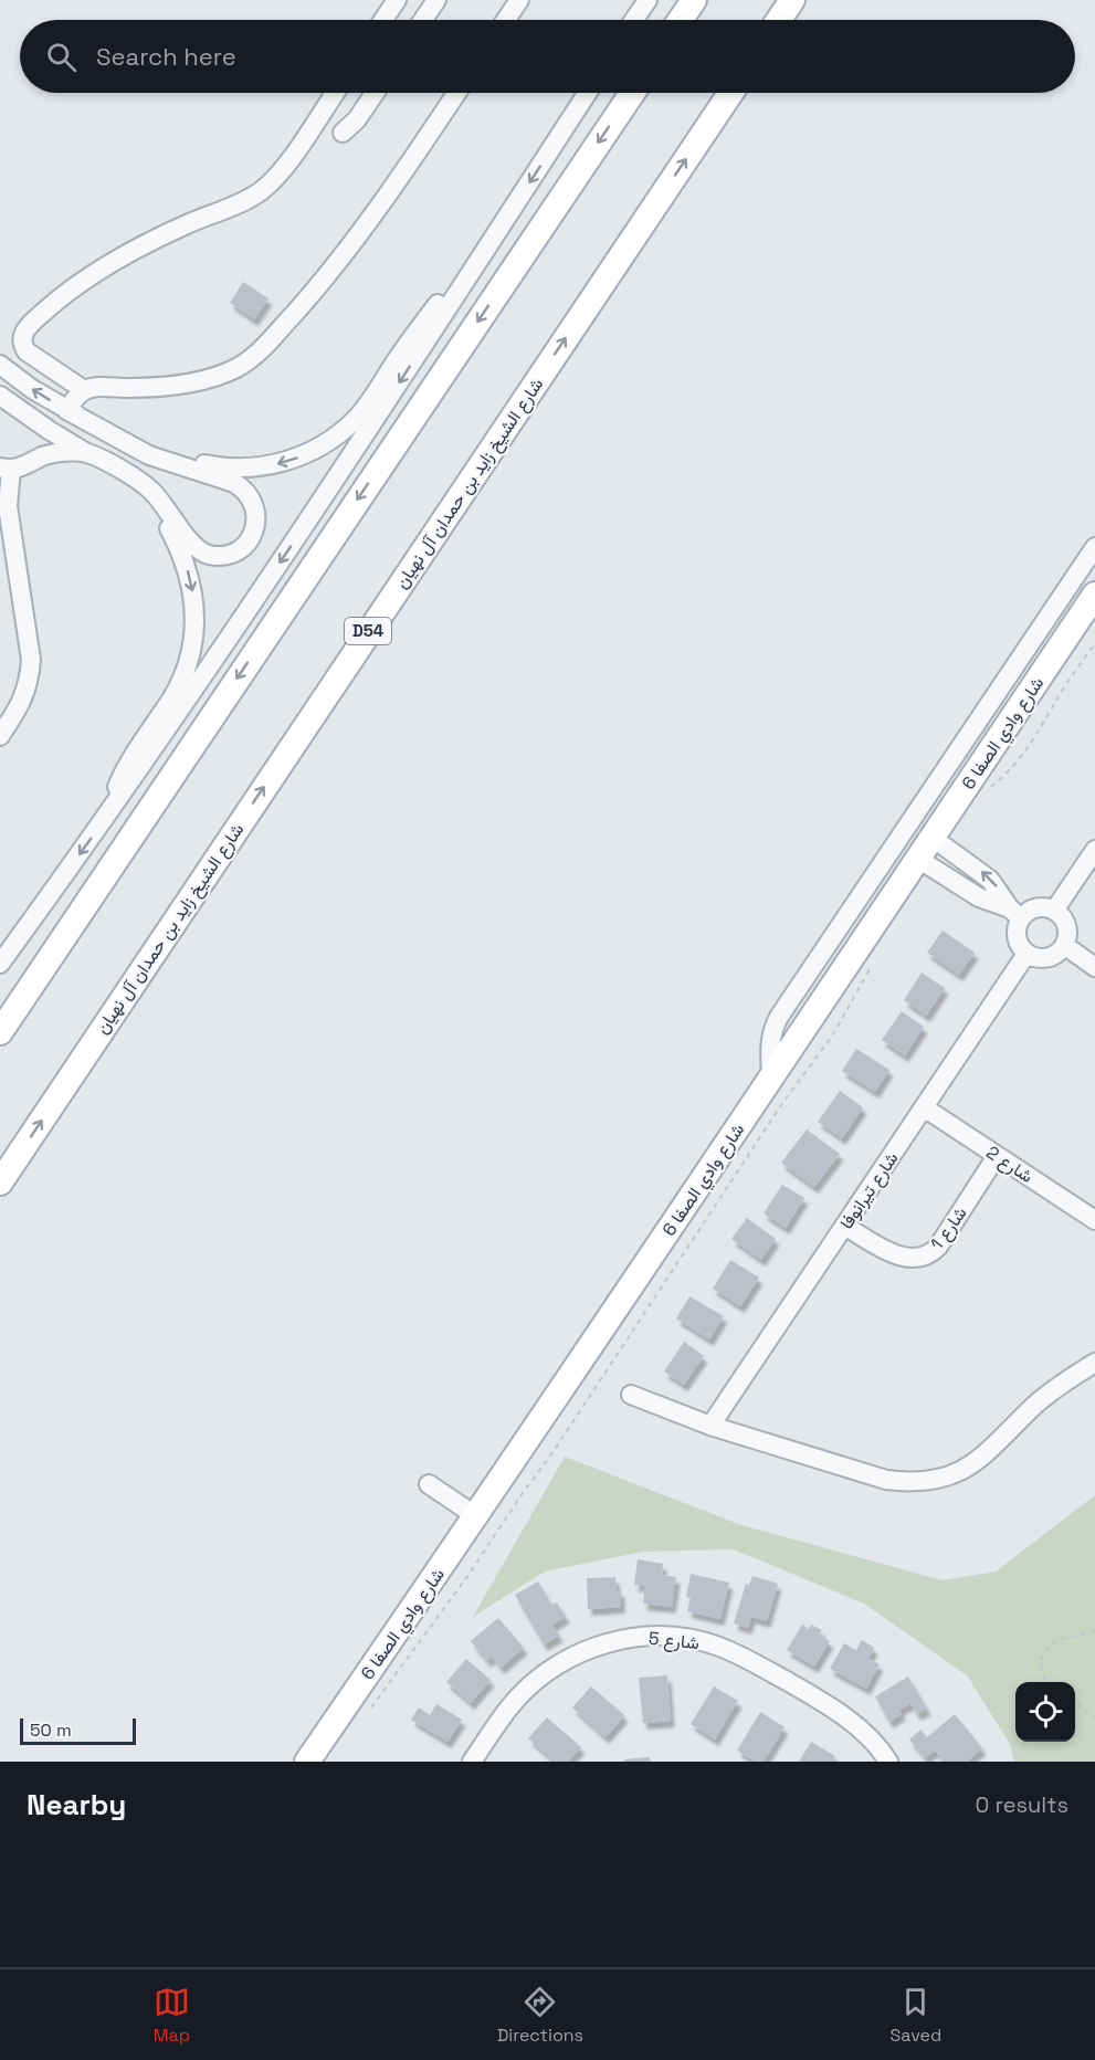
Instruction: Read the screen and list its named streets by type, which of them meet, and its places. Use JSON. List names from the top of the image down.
{
  "streets": {
    "main road": ["شارع الشيخ زايد بن حمدان آل نهيان", "D54", "شارع وادي الصفا 6"],
    "street": [
      "شارع 2",
      "شارع تيرانوفا",
      "شارع 1",
      "شارع 5"
    ]
  },
  "crossings": [
    ["شارع 2", "شارع تيرانوفا"],
    ["شارع 2", "شارع 1"],
    ["شارع تيرانوفا", "شارع 1"]
  ],
  "scale_bar": "50 m",
  "page": {
    "search": "Search here",
    "scale": "50 m",
    "heading": ["Nearby", "0 results"],
    "nav": ["Map", "Directions", "Saved"]
  }
}
